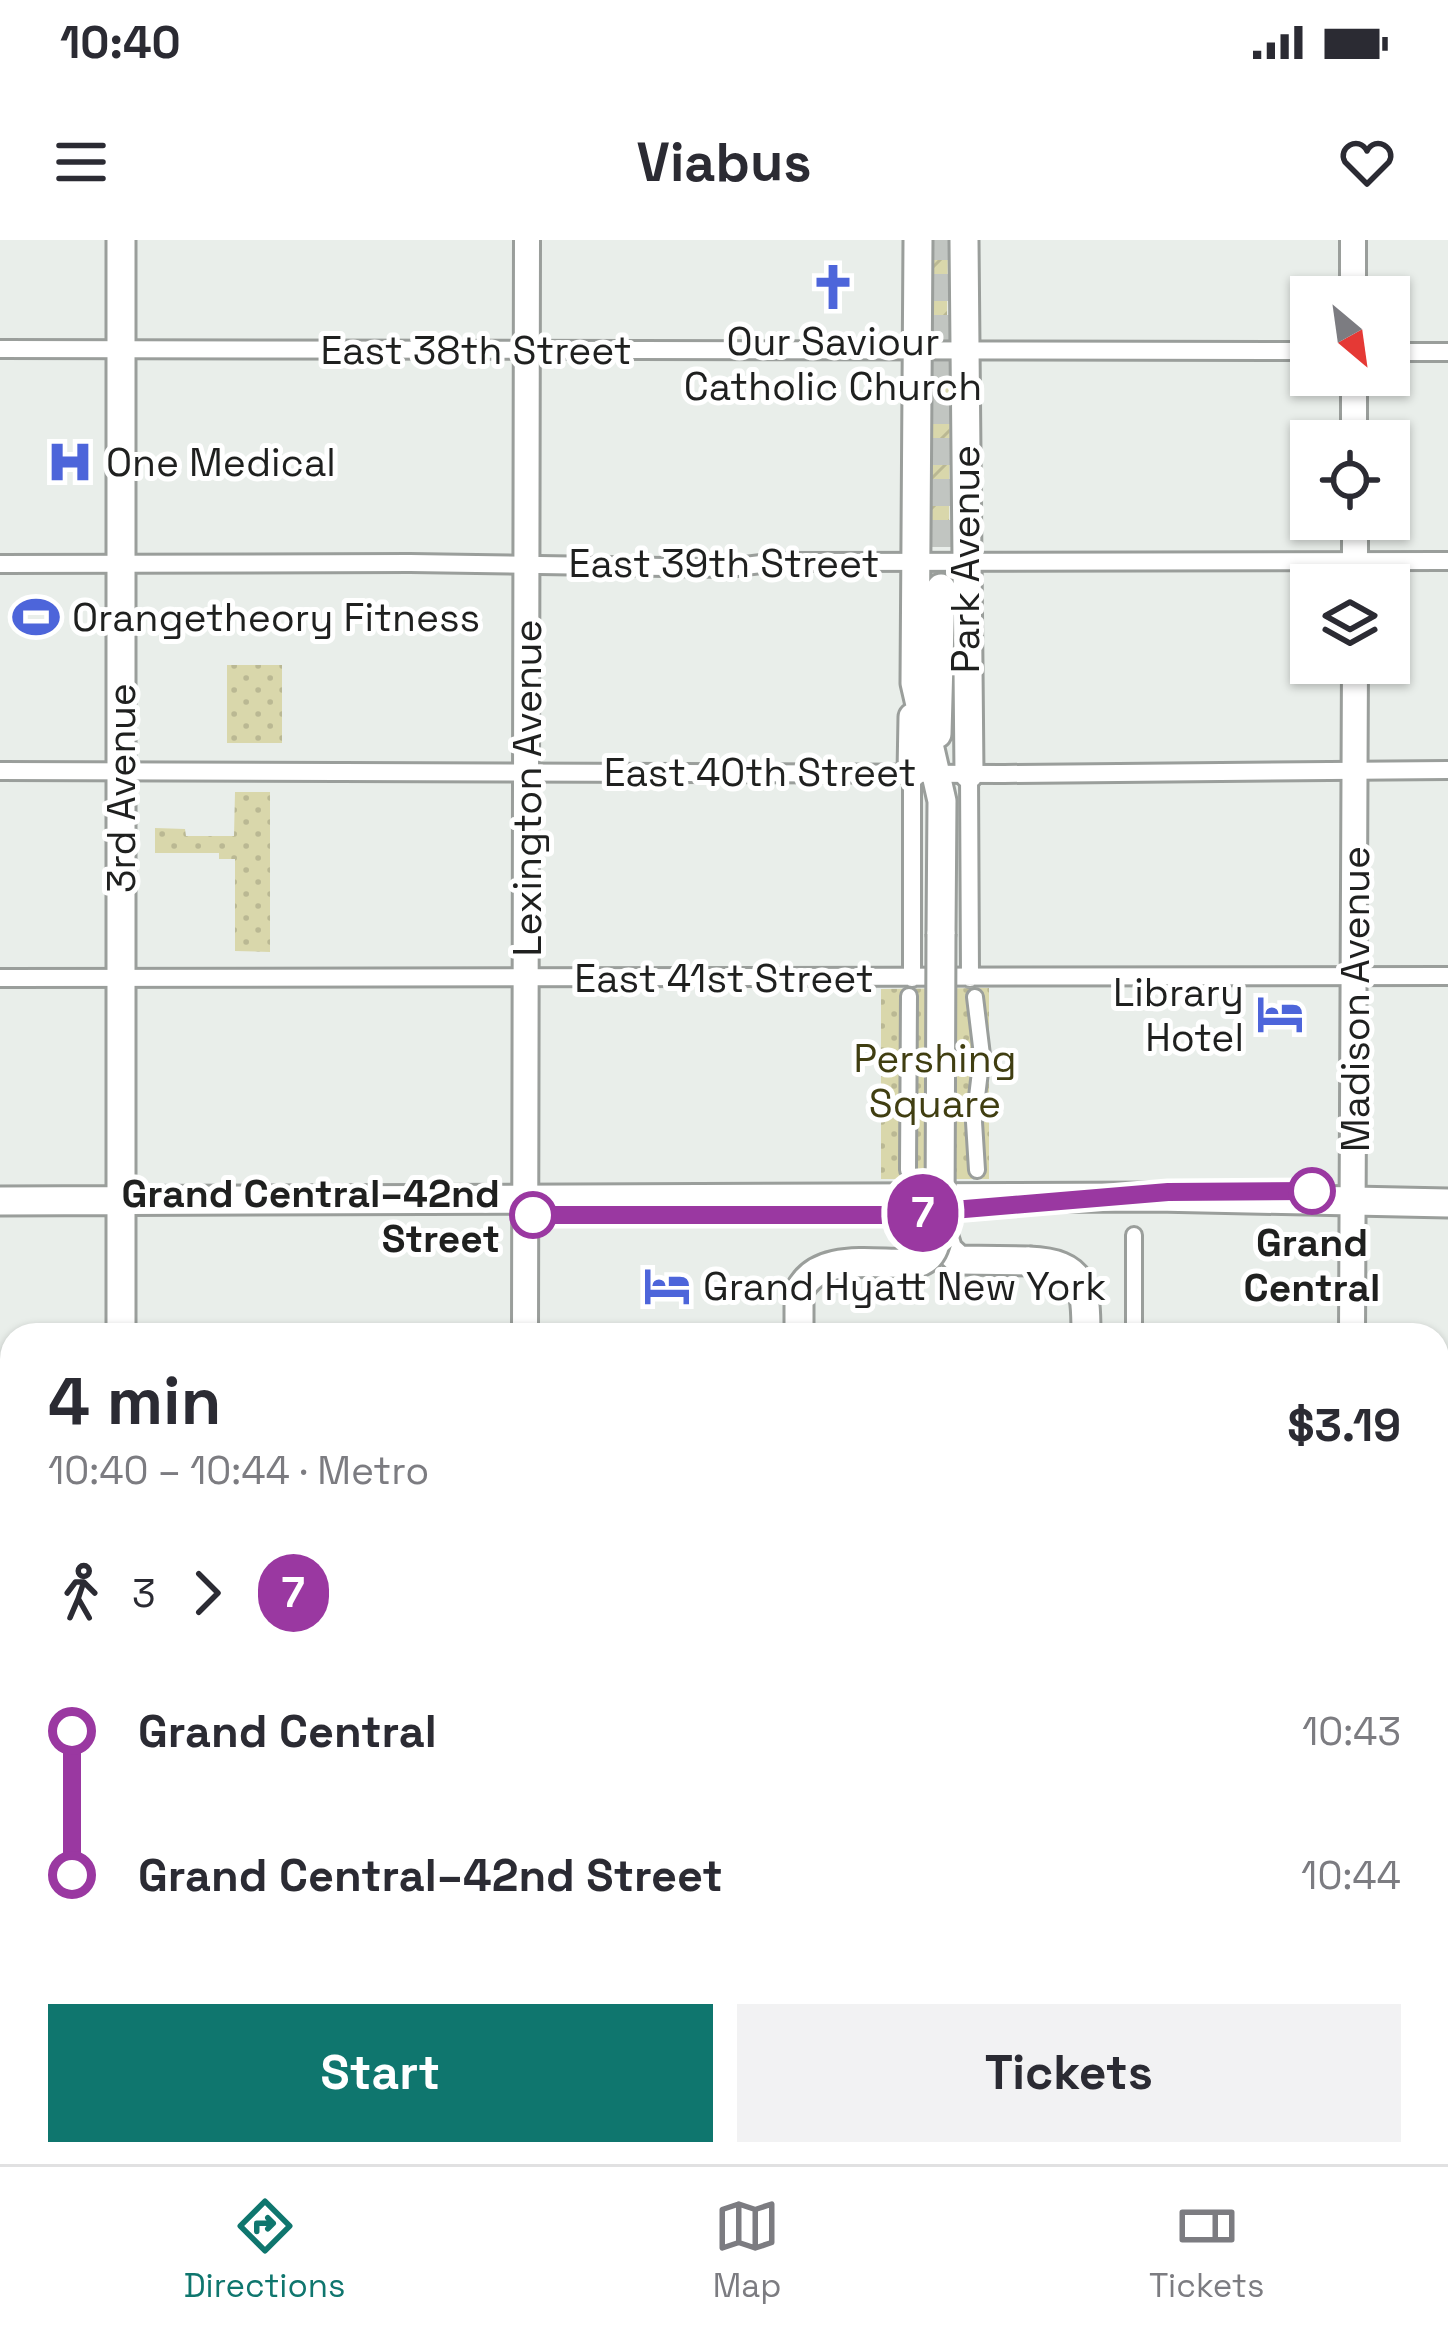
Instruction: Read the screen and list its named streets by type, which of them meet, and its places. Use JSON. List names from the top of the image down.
{
  "streets": {
    "main road": [
      "Park Avenue",
      "3rd Avenue",
      "Lexington Avenue",
      "Madison Avenue"
    ],
    "street": [
      "East 38th Street",
      "East 39th Street",
      "East 40th Street",
      "East 41st Street"
    ]
  },
  "crossings": [
    ["East 38th Street", "Park Avenue"],
    ["East 38th Street", "3rd Avenue"],
    ["East 38th Street", "Lexington Avenue"],
    ["Park Avenue", "East 39th Street"],
    ["Park Avenue", "East 40th Street"],
    ["Park Avenue", "East 41st Street"],
    ["East 39th Street", "3rd Avenue"],
    ["East 39th Street", "Lexington Avenue"],
    ["East 40th Street", "3rd Avenue"],
    ["East 40th Street", "Lexington Avenue"],
    ["East 40th Street", "Madison Avenue"],
    ["3rd Avenue", "East 41st Street"],
    ["Lexington Avenue", "East 41st Street"],
    ["East 41st Street", "Madison Avenue"]
  ],
  "parks": ["Pershing Square"],
  "places": {
    "church": ["Our Saviour Catholic Church"],
    "hospital": ["One Medical"],
    "sports": ["Orangetheory Fitness"],
    "hotel": ["Library Hotel", "Grand Hyatt New York"],
    "other": ["Grand Central", "Grand Central–42nd Street"]
  },
  "lines": ["metro line 7"],
  "north": "bottom right",
  "page": {
    "status": "10:40",
    "header": "Viabus",
    "on_map": "7",
    "heading": ["4 min", "10:40 – 10:44 · Metro", "$3.19"],
    "legs": ["3", "7"],
    "list": [
      {
        "name": "Grand Central",
        "value": "10:43"
      },
      {
        "name": "Grand Central–42nd Street",
        "value": "10:44"
      }
    ],
    "buttons": ["Start", "Tickets"],
    "tabs": ["Directions", "Map", "Tickets"]
  }
}
